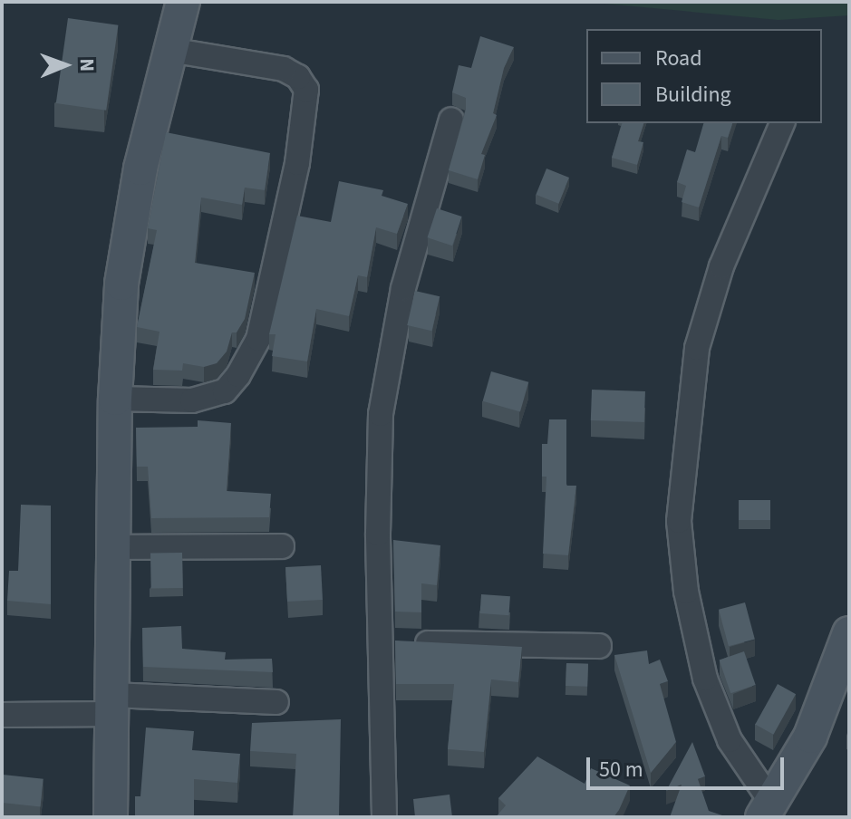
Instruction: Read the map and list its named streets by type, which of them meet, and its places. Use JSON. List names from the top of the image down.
{
  "legend": ["Road", "Building"],
  "scale_bar": "50 m",
  "north": "right"
}
